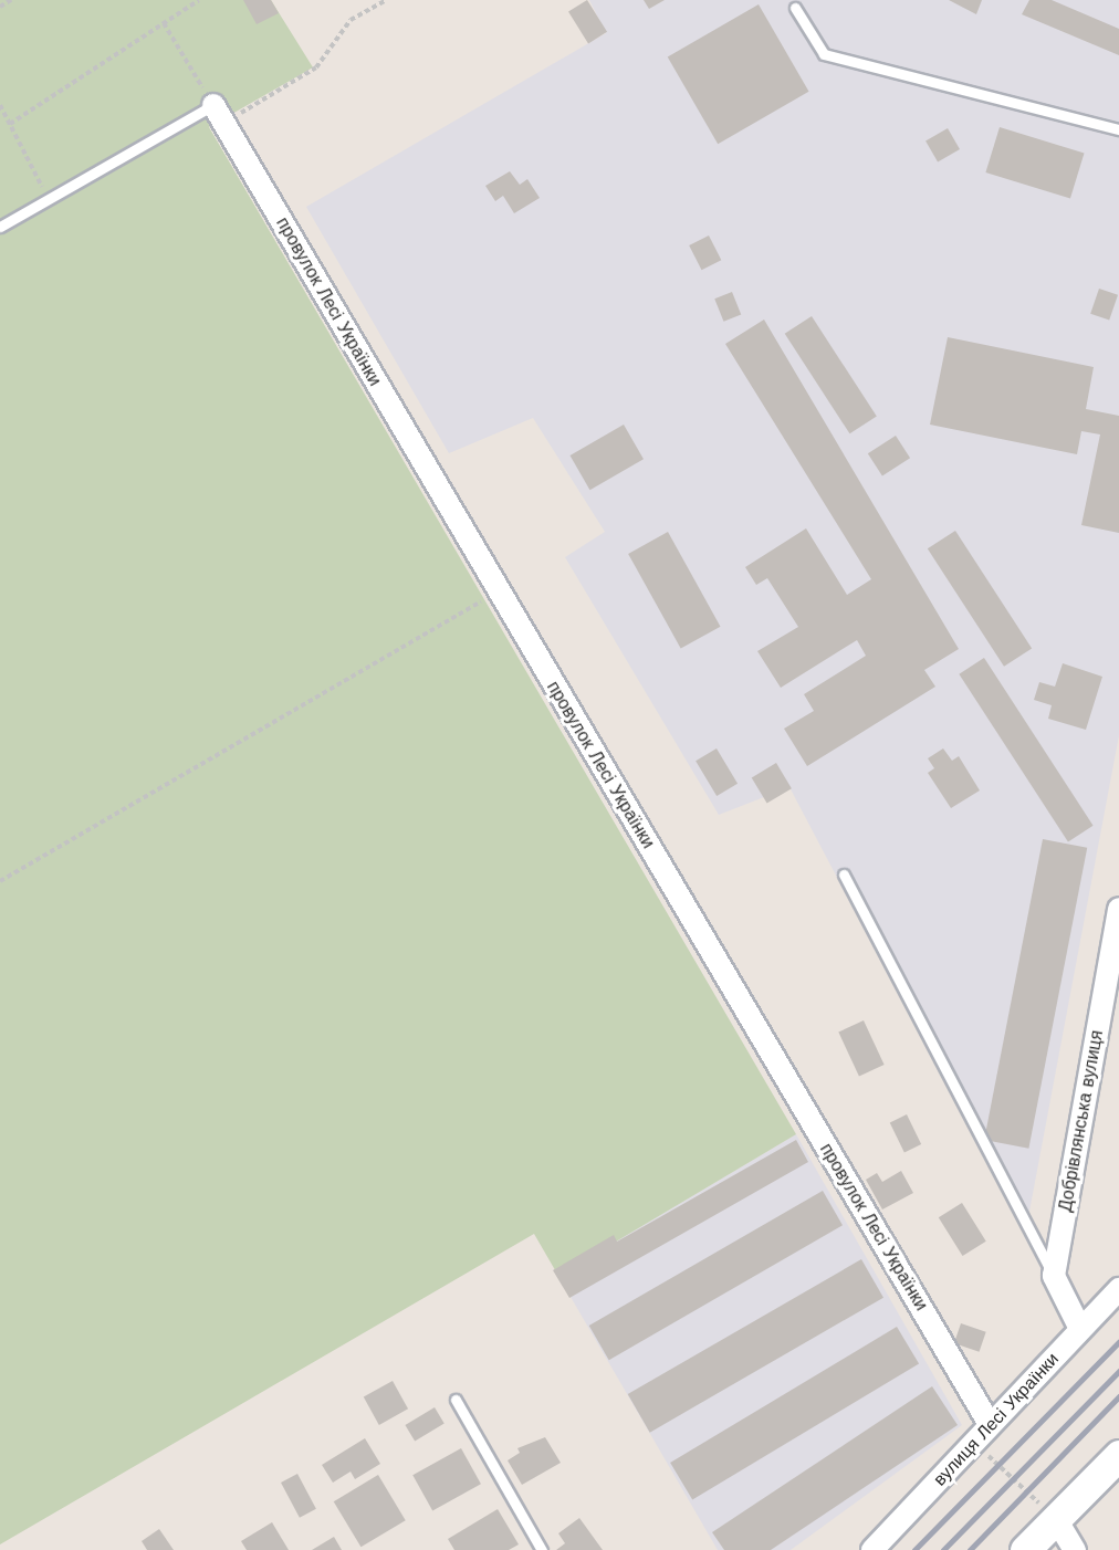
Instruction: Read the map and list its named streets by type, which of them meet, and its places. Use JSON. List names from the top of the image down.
{
  "streets": {
    "street": ["провулок Лесі Українки", "Добрівлянська вулиця", "вулиця Лесі Українки"]
  },
  "crossings": [
    ["провулок Лесі Українки", "вулиця Лесі Українки"]
  ]
}
